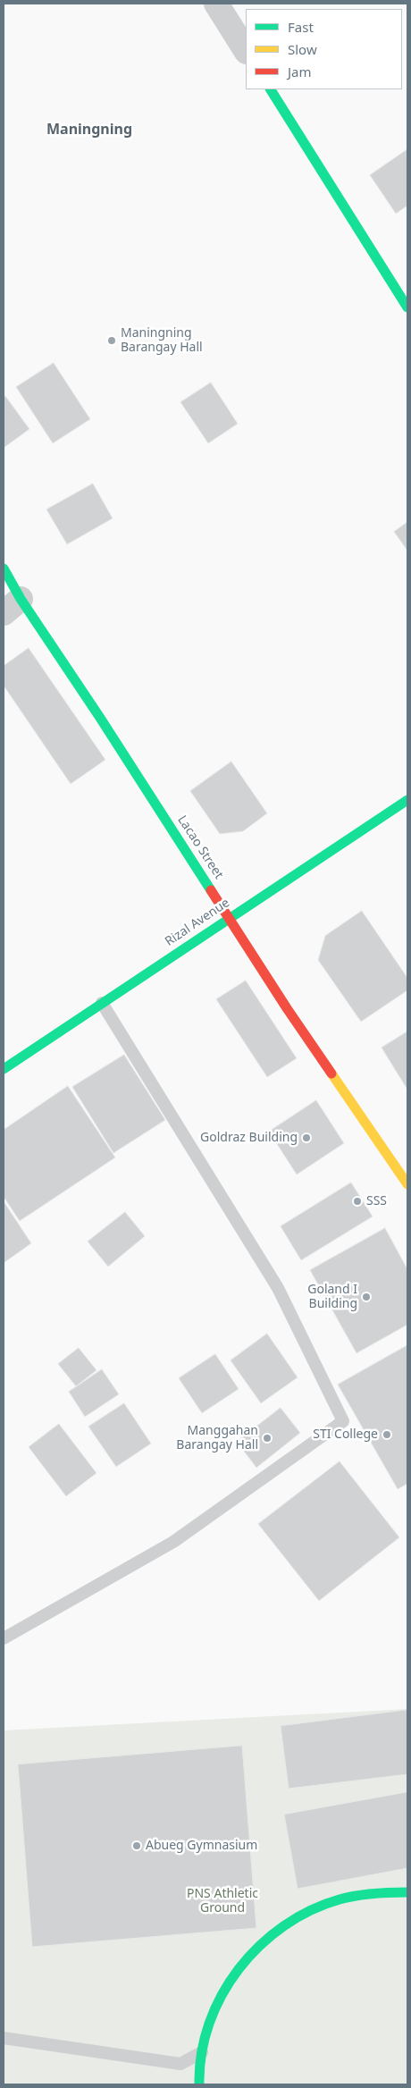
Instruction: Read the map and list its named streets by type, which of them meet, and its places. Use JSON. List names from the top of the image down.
{
  "streets": {
    "street": ["Lacao Street", "Rizal Avenue"]
  },
  "crossings": [
    ["Lacao Street", "Rizal Avenue"]
  ],
  "districts": ["Maningning"],
  "parks": ["PNS Athletic Ground"],
  "places": [
    "Maningning Barangay Hall",
    "Goldraz Building",
    "SSS",
    "Goland I Building",
    "STI College",
    "Manggahan Barangay Hall",
    "Abueg Gymnasium"
  ],
  "legend": ["Fast", "Slow", "Jam"]
}
